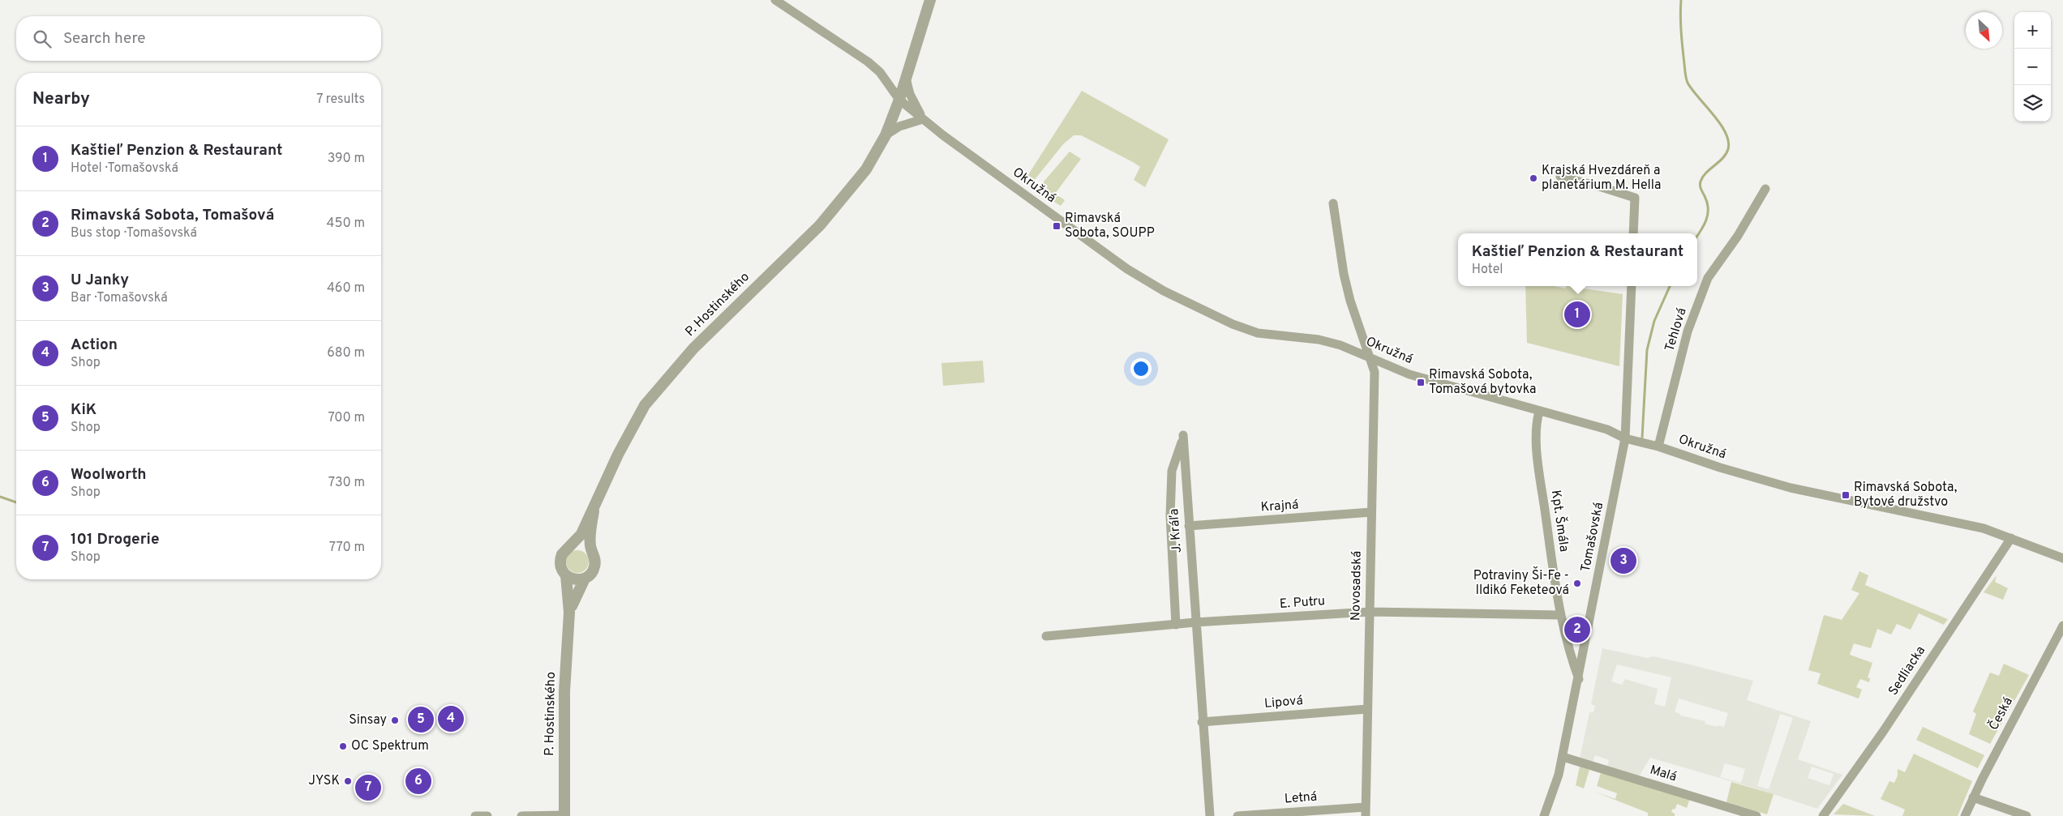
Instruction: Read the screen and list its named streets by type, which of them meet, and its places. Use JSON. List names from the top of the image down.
{
  "streets": {
    "street": [
      "Okružná",
      "P. Hostinského",
      "Tehlová",
      "Krajná",
      "Kpt. Šmála",
      "J. Kráľa",
      "Tomašovská",
      "Novosadská",
      "E. Putru",
      "Sedliacka",
      "Lipová",
      "Česká",
      "Malá",
      "Letná"
    ]
  },
  "crossings": [
    ["Okružná", "P. Hostinského"],
    ["Okružná", "Tehlová"],
    ["Okružná", "Kpt. Šmála"],
    ["Okružná", "Tomašovská"],
    ["Okružná", "Novosadská"],
    ["Okružná", "Sedliacka"],
    ["Krajná", "J. Kráľa"],
    ["Krajná", "Novosadská"],
    ["Kpt. Šmála", "Tomašovská"],
    ["Kpt. Šmála", "E. Putru"],
    ["J. Kráľa", "E. Putru"],
    ["J. Kráľa", "Lipová"],
    ["Tomašovská", "Malá"],
    ["Novosadská", "E. Putru"],
    ["Novosadská", "Lipová"],
    ["Novosadská", "Letná"]
  ],
  "places": {
    "other": [
      "Krajská Hvezdáreň a planetárium M. Hella",
      "Potraviny Ši-Fe - Ildikó Feketeová",
      "Sinsay",
      "OC Spektrum",
      "JYSK"
    ],
    "transit": ["Rimavská Sobota, SOUPP", "Rimavská Sobota, Tomašová bytovka", "Rimavská Sobota, Bytové družstvo"]
  },
  "north": "bottom right",
  "page": {
    "map_buttons": ["+", "−"],
    "search": "Search here",
    "heading": ["Nearby", "7 results"],
    "list": [
      {
        "mark": "1",
        "name": "Kaštieľ Penzion & Restaurant",
        "note": "Hotel · Tomašovská",
        "value": "390 m"
      },
      {
        "mark": "2",
        "name": "Rimavská Sobota, Tomašová",
        "note": "Bus stop · Tomašovská",
        "value": "450 m"
      },
      {
        "mark": "3",
        "name": "U Janky",
        "note": "Bar · Tomašovská",
        "value": "460 m"
      },
      {
        "mark": "4",
        "name": "Action",
        "note": "Shop",
        "value": "680 m"
      },
      {
        "mark": "5",
        "name": "KiK",
        "note": "Shop",
        "value": "700 m"
      },
      {
        "mark": "6",
        "name": "Woolworth",
        "note": "Shop",
        "value": "730 m"
      },
      {
        "mark": "7",
        "name": "101 Drogerie",
        "note": "Shop",
        "value": "770 m"
      }
    ],
    "popup": ["Kaštieľ Penzion & Restaurant", "Hotel"],
    "pins": [
      "1",
      "3",
      "2",
      "4",
      "5",
      "6",
      "7"
    ]
  }
}
